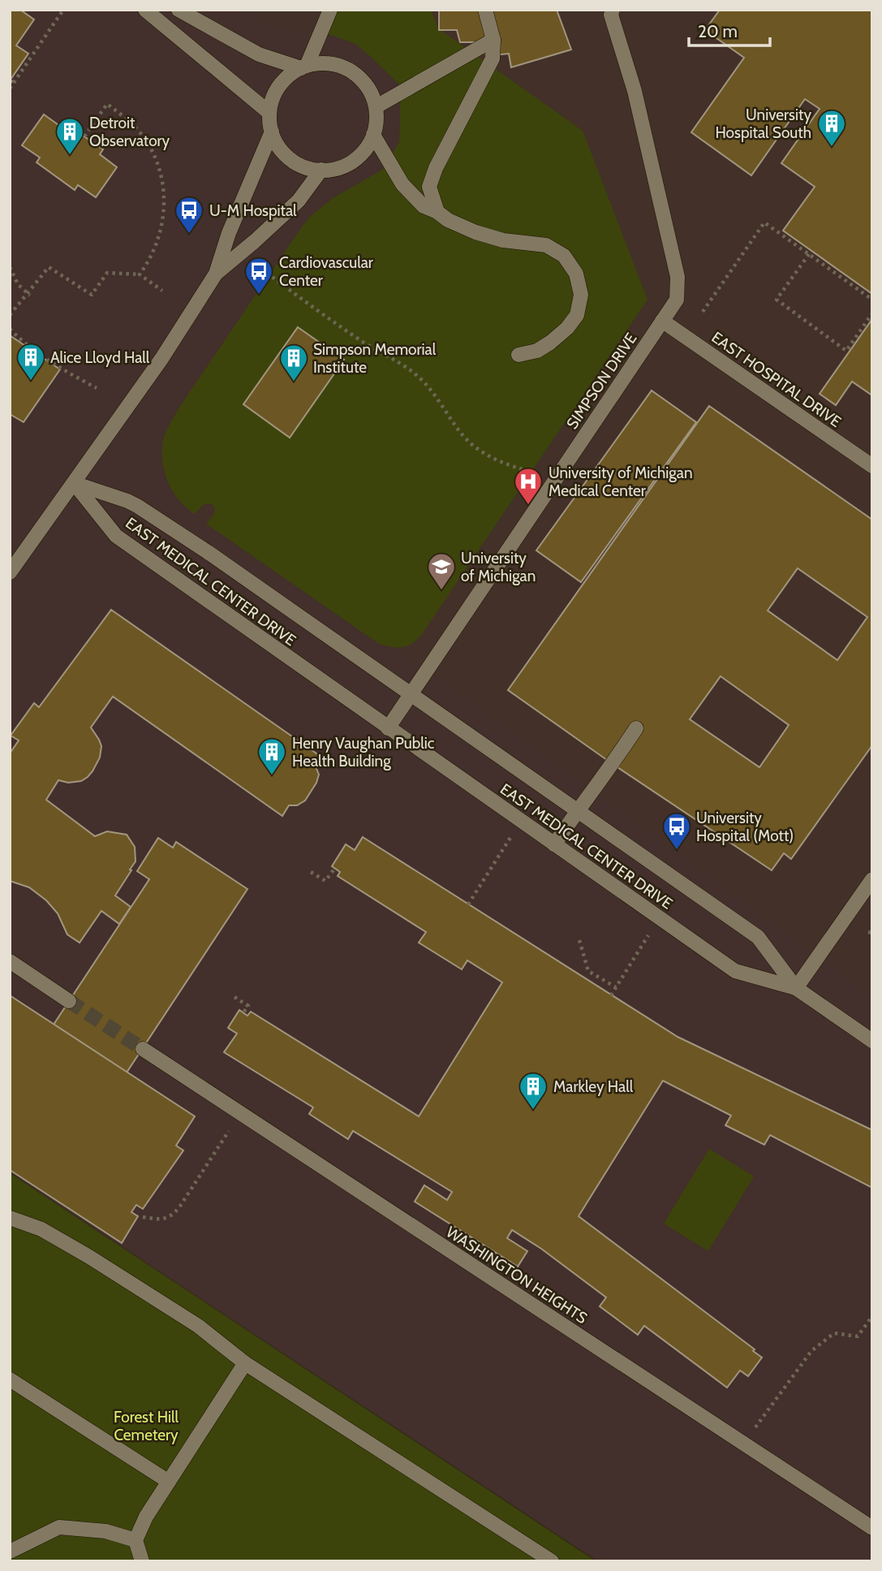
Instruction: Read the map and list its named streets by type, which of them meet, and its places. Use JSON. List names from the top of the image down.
{
  "streets": {
    "street": [
      "EAST HOSPITAL DRIVE",
      "SIMPSON DRIVE",
      "EAST MEDICAL CENTER DRIVE",
      "WASHINGTON HEIGHTS"
    ]
  },
  "crossings": [
    ["EAST HOSPITAL DRIVE", "SIMPSON DRIVE"],
    ["SIMPSON DRIVE", "EAST MEDICAL CENTER DRIVE"]
  ],
  "parks": ["Forest Hill Cemetery"],
  "places": {
    "building": [
      "University Hospital South",
      "Detroit Observatory",
      "Alice Lloyd Hall",
      "Simpson Memorial Institute",
      "Henry Vaughan Public Health Building",
      "Markley Hall"
    ],
    "bus stop": ["U-M Hospital", "Cardiovascular Center", "University Hospital (Mott)"],
    "hospital": ["University of Michigan Medical Center"],
    "school or university": ["University of Michigan"]
  },
  "scale_bar": "20 m"
}
